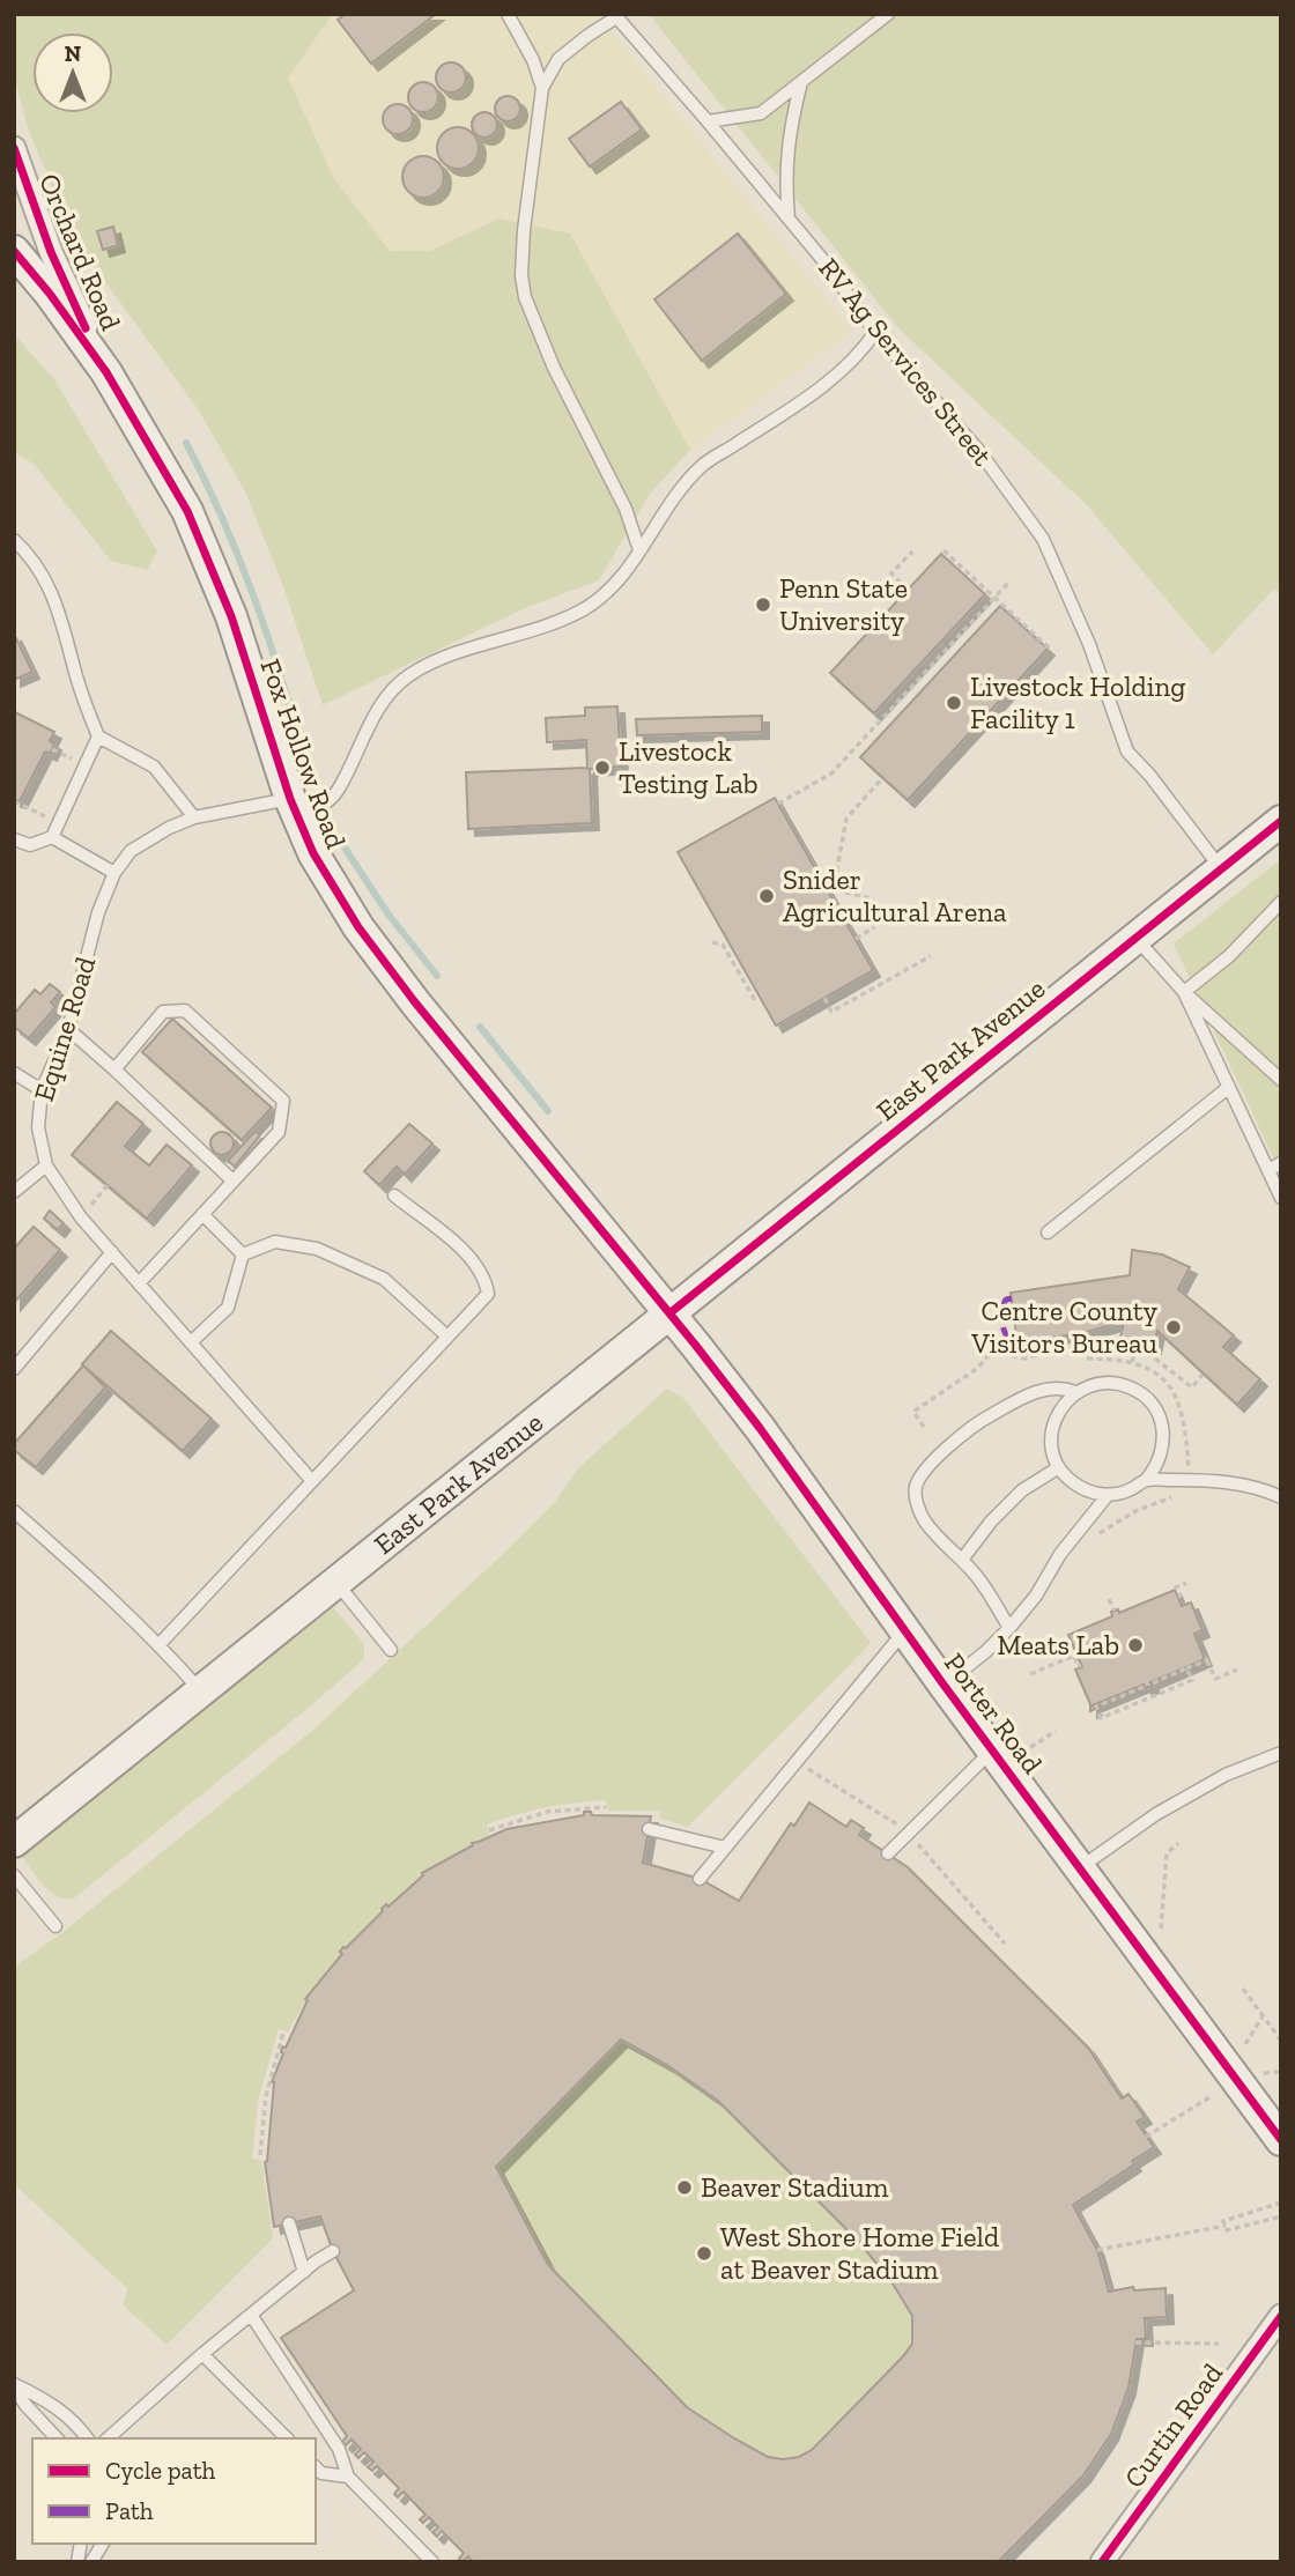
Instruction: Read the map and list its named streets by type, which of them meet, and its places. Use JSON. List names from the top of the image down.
{
  "streets": {
    "main road": ["Fox Hollow Road", "East Park Avenue", "Porter Road"],
    "street": ["Orchard Road", "Curtin Road"],
    "lane": ["RV Ag Services Street", "Equine Road"]
  },
  "crossings": [
    ["Orchard Road", "Fox Hollow Road"],
    ["RV Ag Services Street", "East Park Avenue"],
    ["Fox Hollow Road", "Equine Road"],
    ["Fox Hollow Road", "East Park Avenue"],
    ["Fox Hollow Road", "Porter Road"],
    ["East Park Avenue", "Porter Road"]
  ],
  "places": [
    "Penn State University",
    "Livestock Holding Facility 1",
    "Livestock Testing Lab",
    "Snider Agricultural Arena",
    "Centre County Visitors Bureau",
    "Meats Lab",
    "Beaver Stadium",
    "West Shore Home Field at Beaver Stadium"
  ],
  "legend": ["Cycle path", "Path"],
  "north": "top"
}
